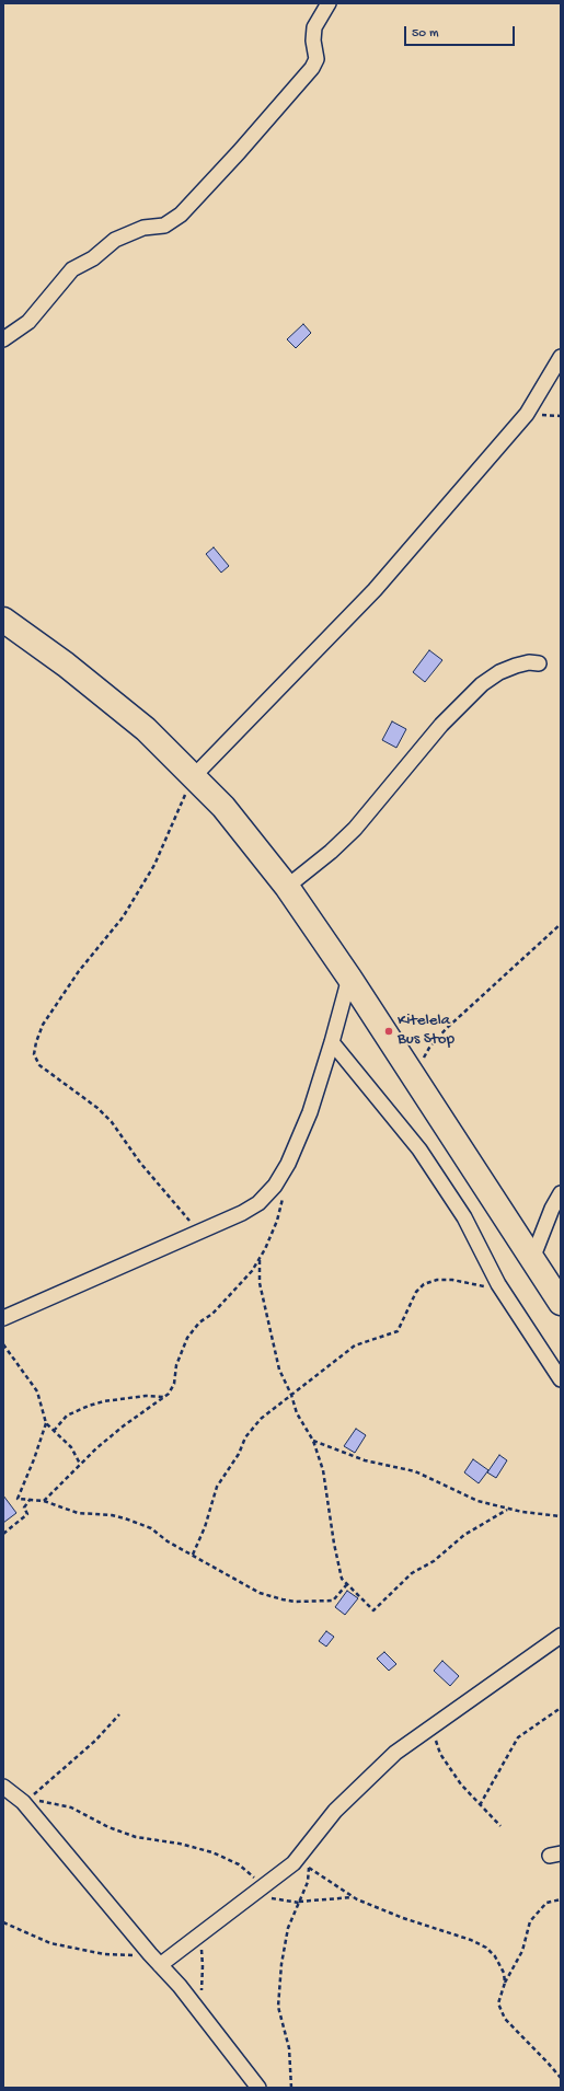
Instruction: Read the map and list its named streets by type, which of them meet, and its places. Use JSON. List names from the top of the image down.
{
  "places": ["Kitelela Bus Stop"],
  "scale_bar": "50 m"
}
